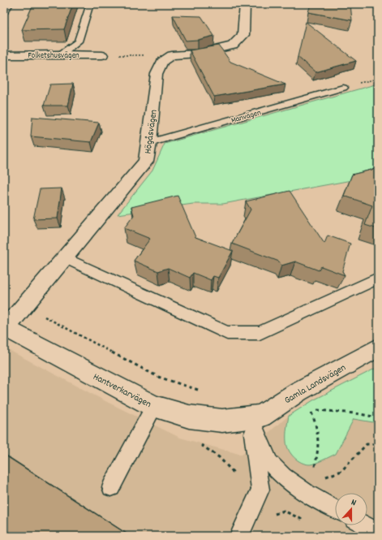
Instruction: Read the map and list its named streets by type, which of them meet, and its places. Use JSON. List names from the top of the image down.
{
  "streets": {
    "street": [
      "Folketshusvägen",
      "Högåsvägen",
      "Gamla Landsvägen",
      "Hantverkarvägen"
    ],
    "lane": ["Manvägen"]
  },
  "crossings": [
    ["Manvägen", "Högåsvägen"],
    ["Högåsvägen", "Hantverkarvägen"],
    ["Gamla Landsvägen", "Hantverkarvägen"]
  ],
  "north": "top"
}
